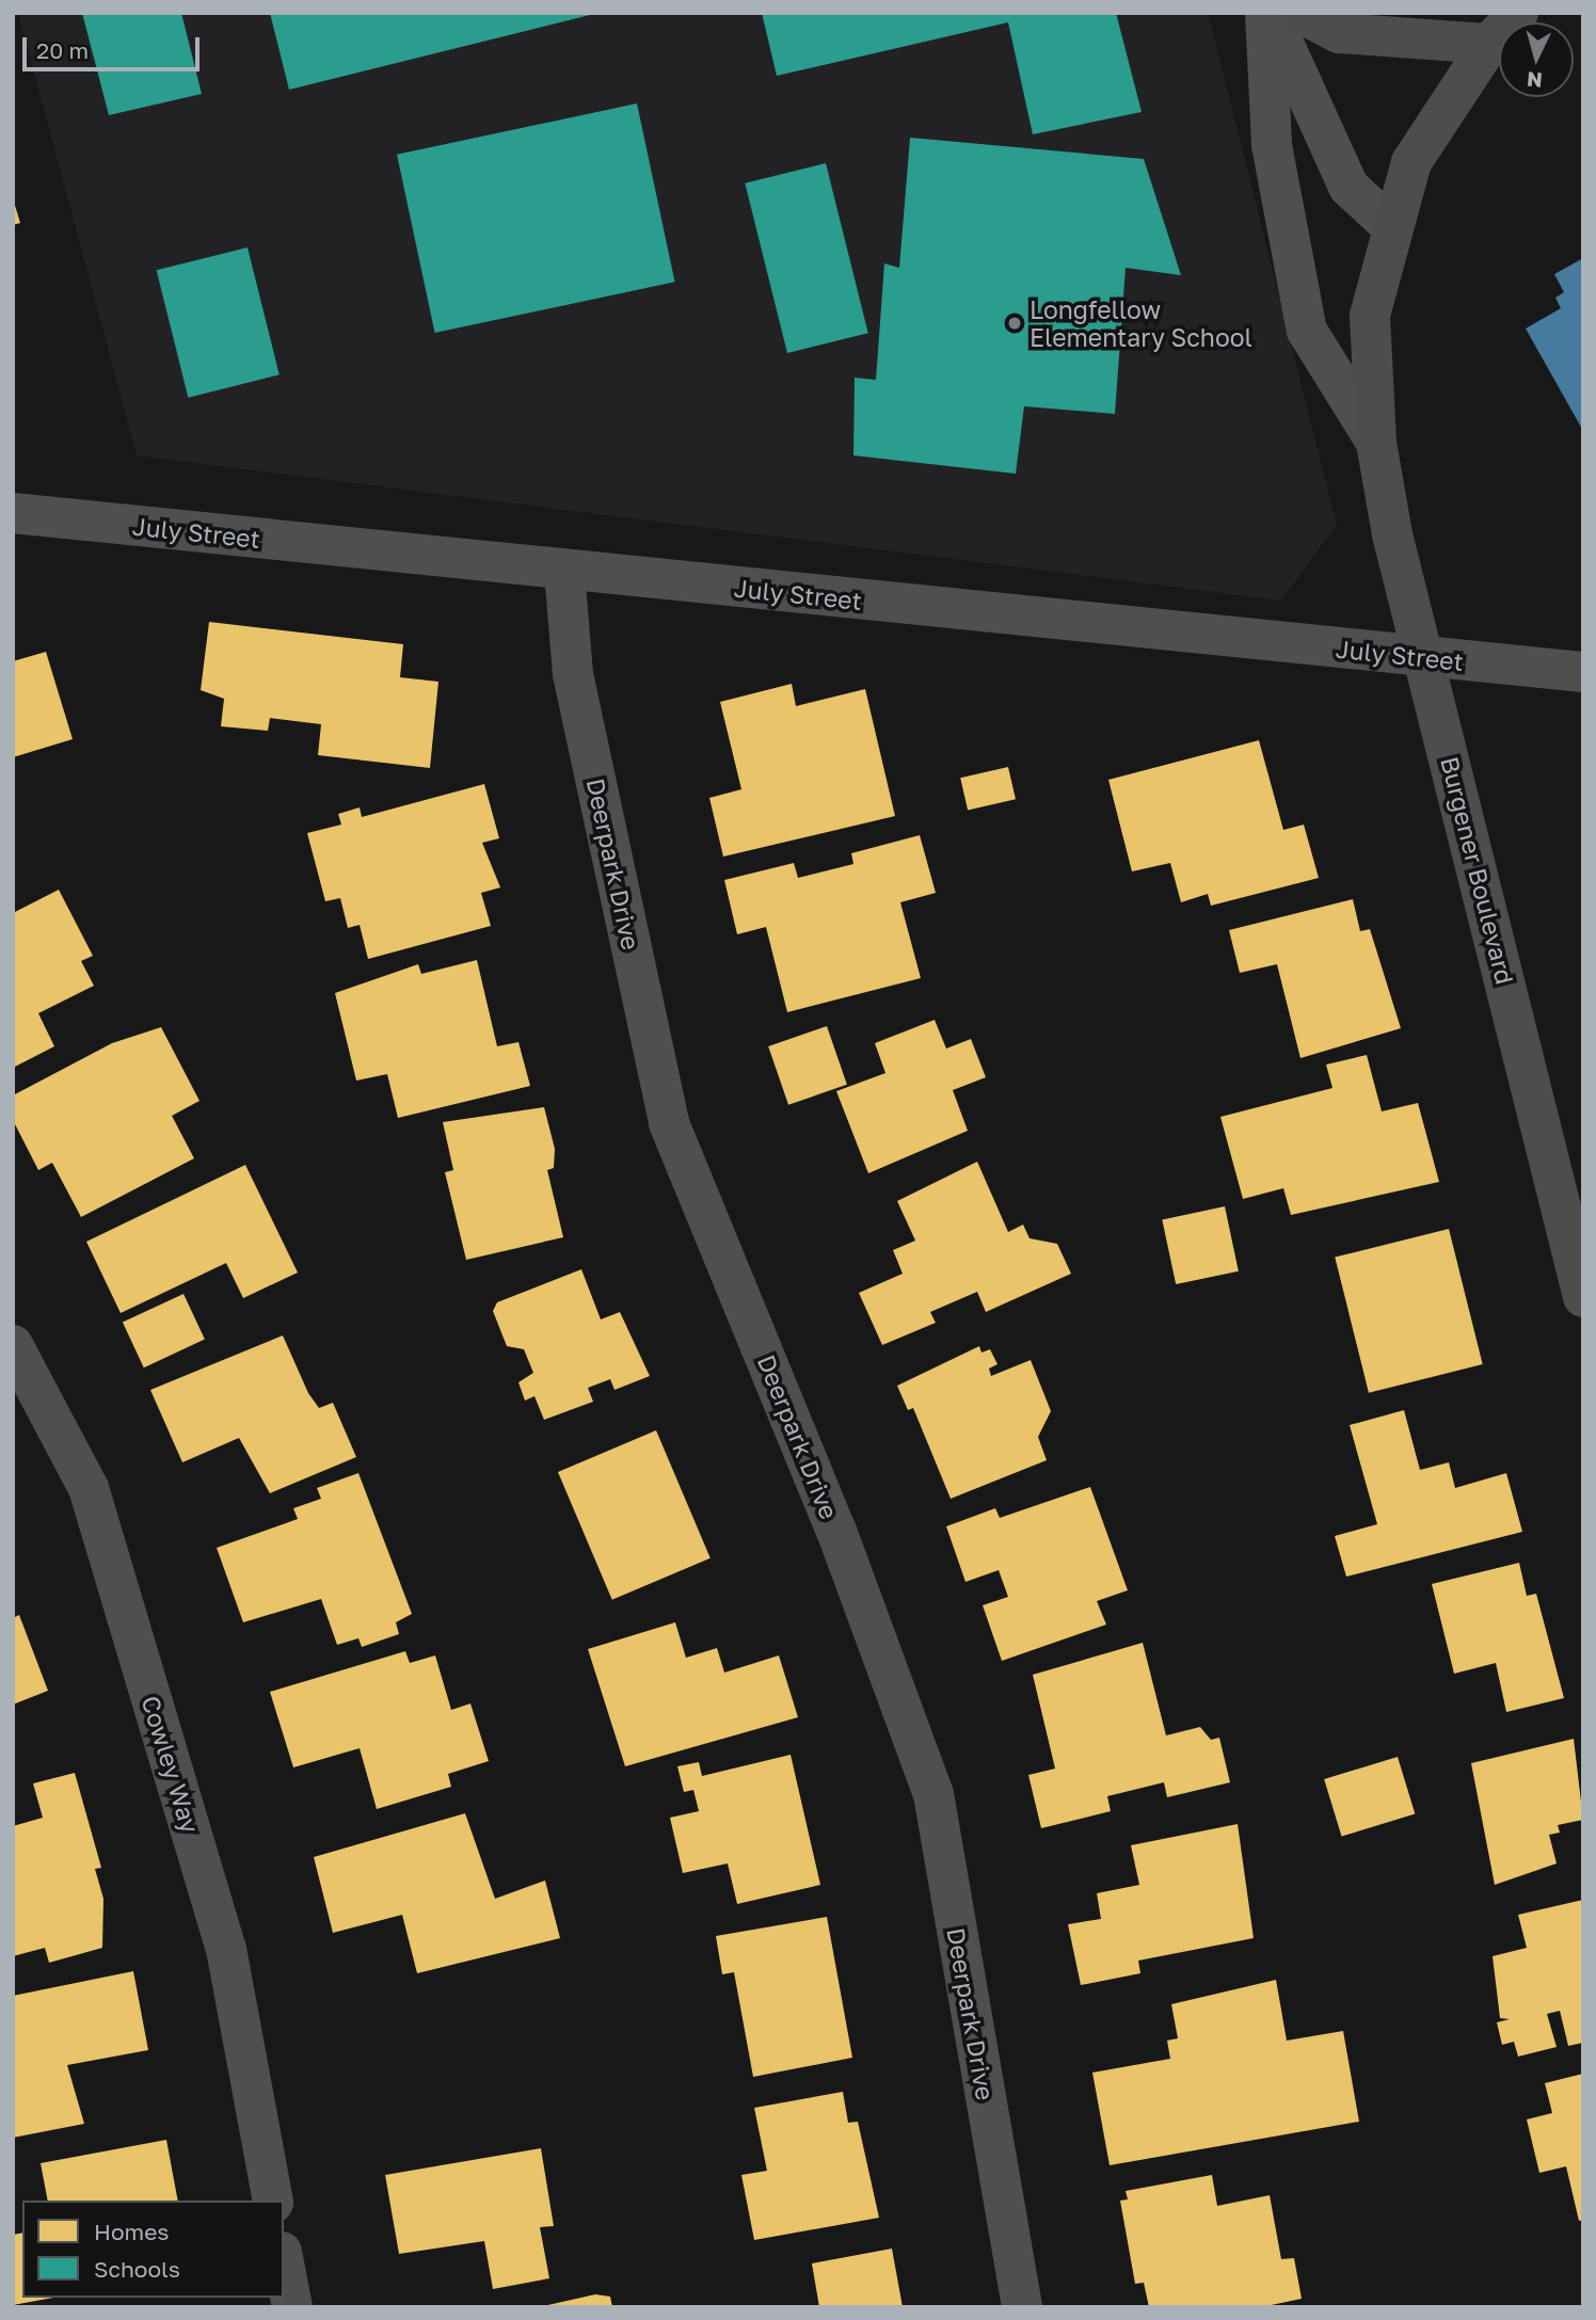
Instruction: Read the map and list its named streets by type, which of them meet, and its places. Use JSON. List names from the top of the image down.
{
  "streets": {
    "main road": ["Burgener Boulevard"],
    "street": ["July Street", "Deerpark Drive", "Cowley Way"]
  },
  "crossings": [
    ["July Street", "Deerpark Drive"],
    ["July Street", "Burgener Boulevard"]
  ],
  "places": ["Longfellow Elementary School"],
  "legend": ["Homes", "Schools"],
  "scale_bar": "20 m",
  "north": "bottom"
}
